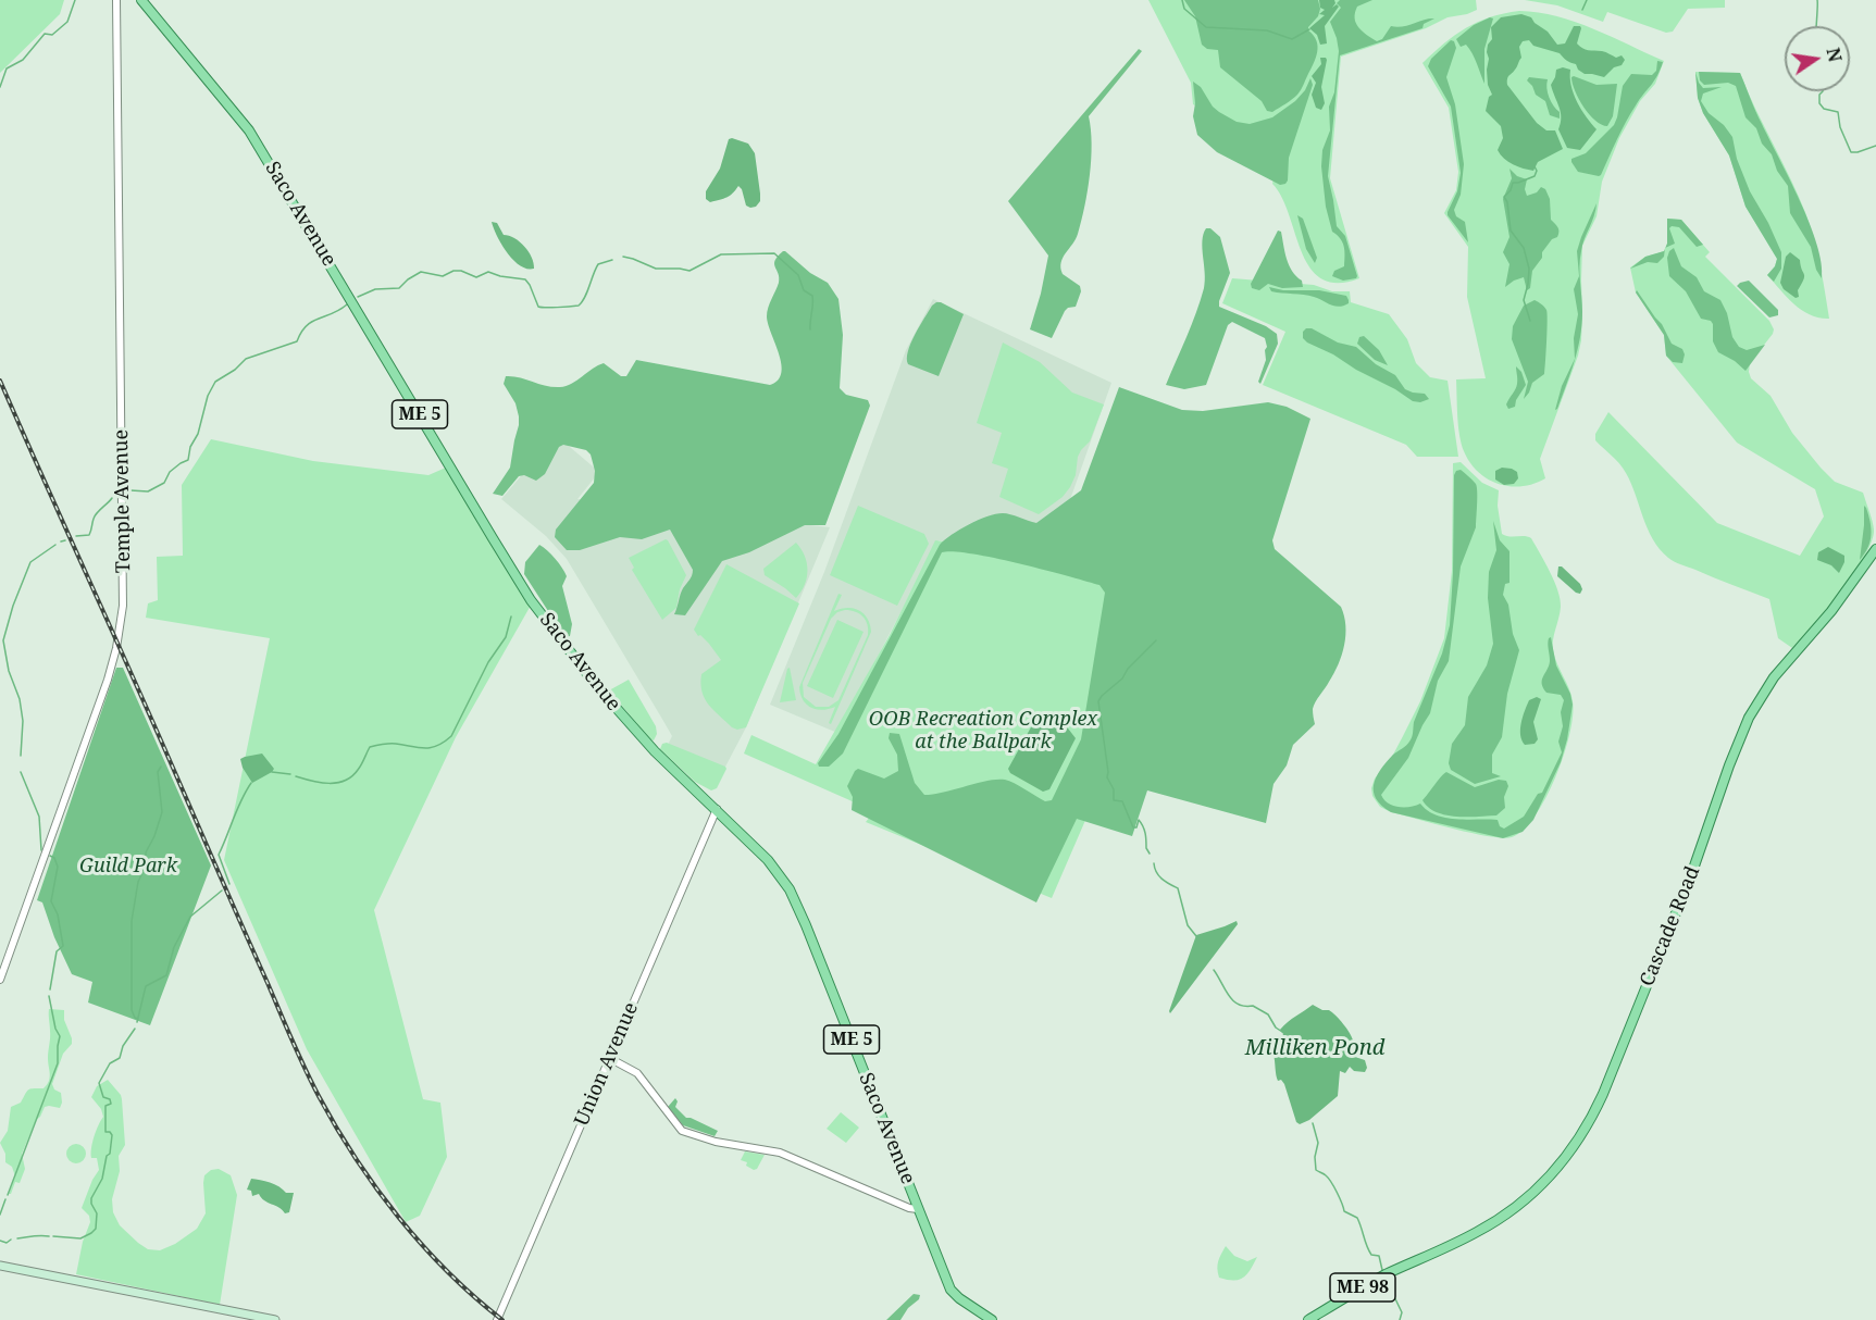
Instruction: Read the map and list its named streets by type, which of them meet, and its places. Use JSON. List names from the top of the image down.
{
  "streets": {
    "main road": [
      "Saco Avenue",
      "ME 5",
      "Cascade Road",
      "ME 98"
    ],
    "street": ["Temple Avenue", "Union Avenue"]
  },
  "crossings": [
    ["Saco Avenue", "Union Avenue"]
  ],
  "water": ["Milliken Pond"],
  "parks": ["OOB Recreation Complex at the Ballpark", "Guild Park"],
  "north": "right"
}
